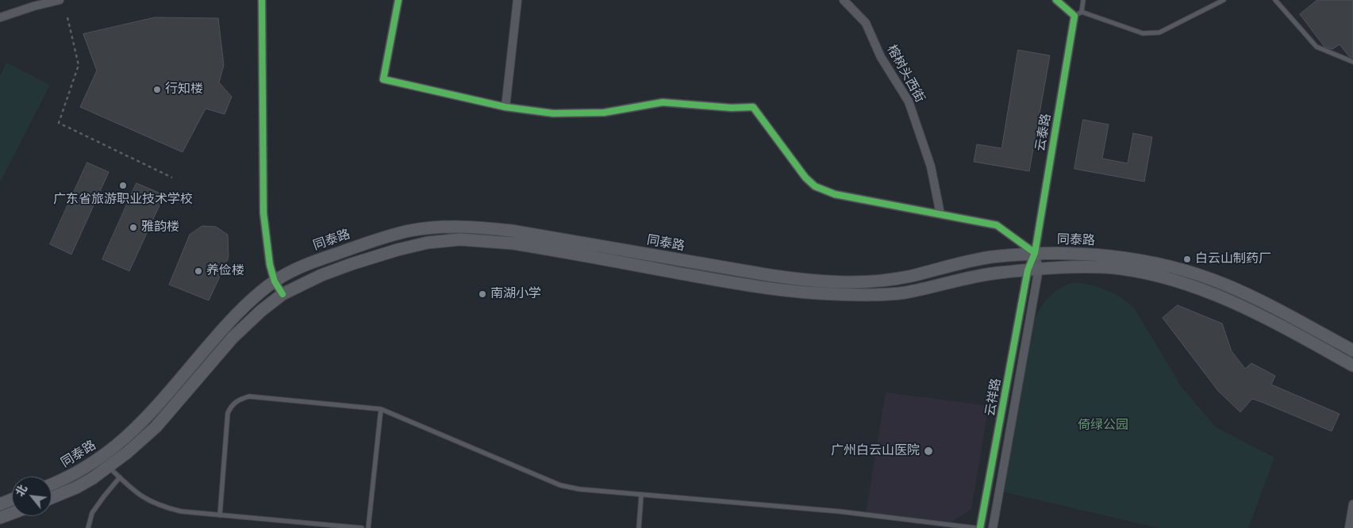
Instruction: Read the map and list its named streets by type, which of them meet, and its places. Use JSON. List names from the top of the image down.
{
  "streets": {
    "main road": ["同泰路"],
    "street": ["榕树头西街", "云泰路", "云祥路"]
  },
  "crossings": [
    ["云泰路", "同泰路"],
    ["云泰路", "云祥路"],
    ["同泰路", "云祥路"]
  ],
  "parks": ["倚绿公园"],
  "places": [
    "行知楼",
    "广东省旅游职业技术学校",
    "雅韵楼",
    "白云山制药厂",
    "养俭楼",
    "南湖小学",
    "广州白云山医院"
  ],
  "north": "top left"
}
